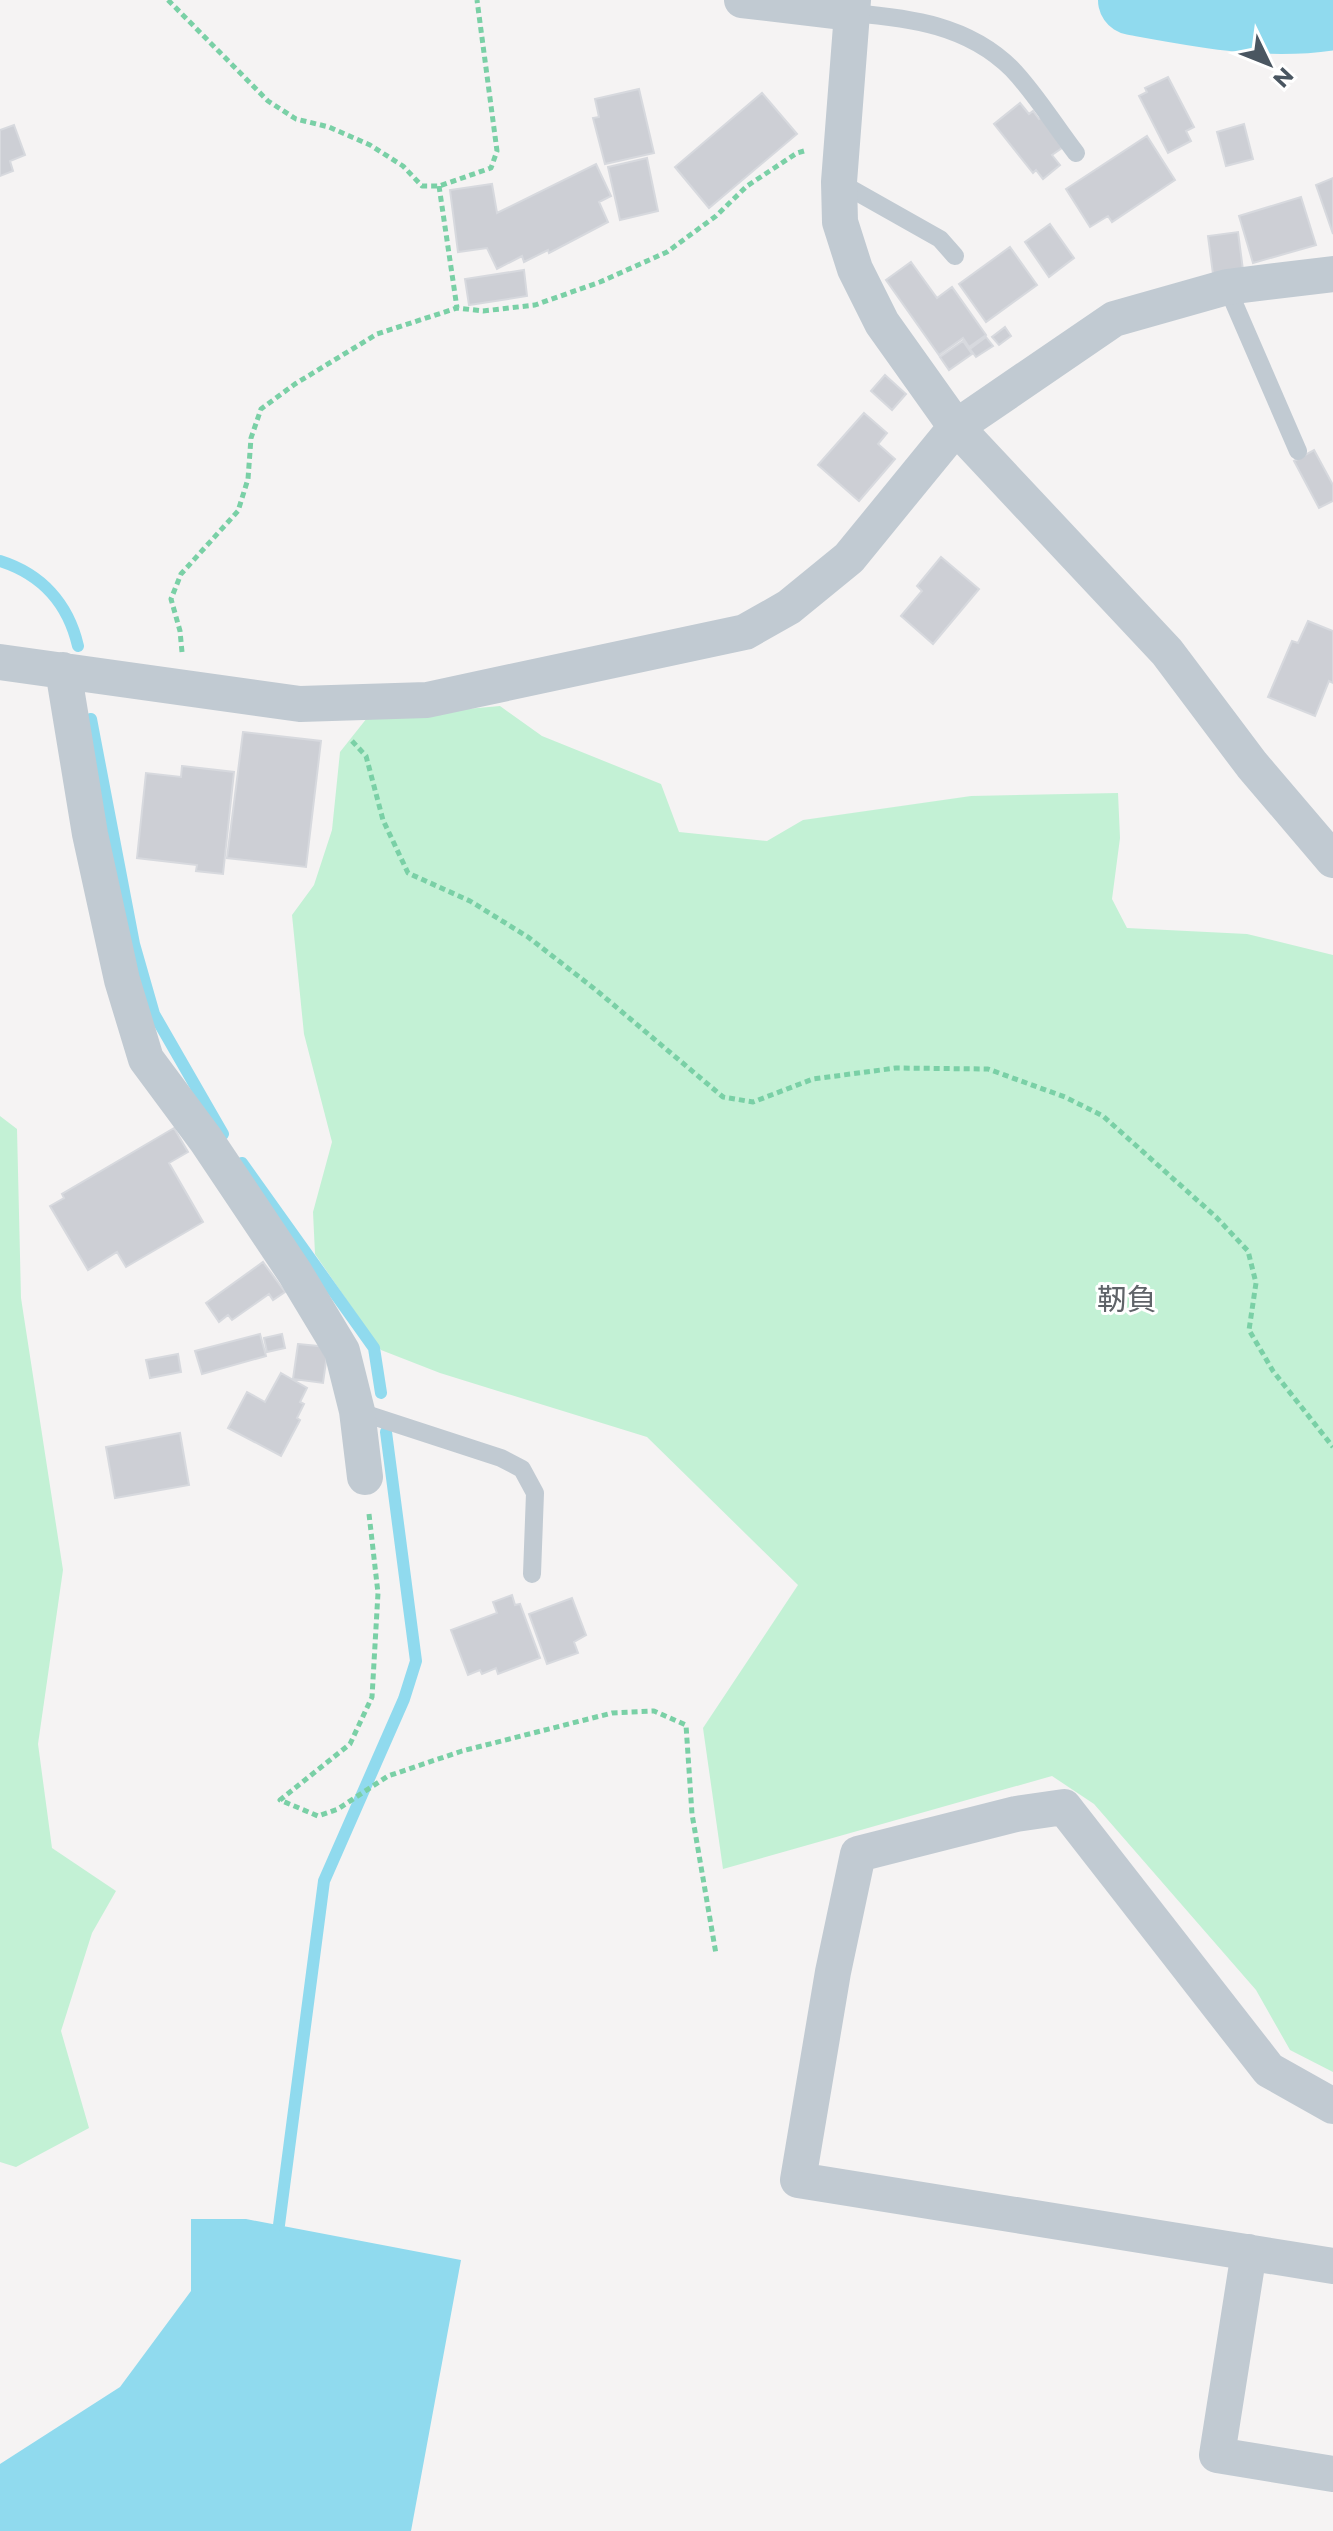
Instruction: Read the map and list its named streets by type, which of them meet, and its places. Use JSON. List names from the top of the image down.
{
  "districts": ["靭負"],
  "north": "bottom right"
}
